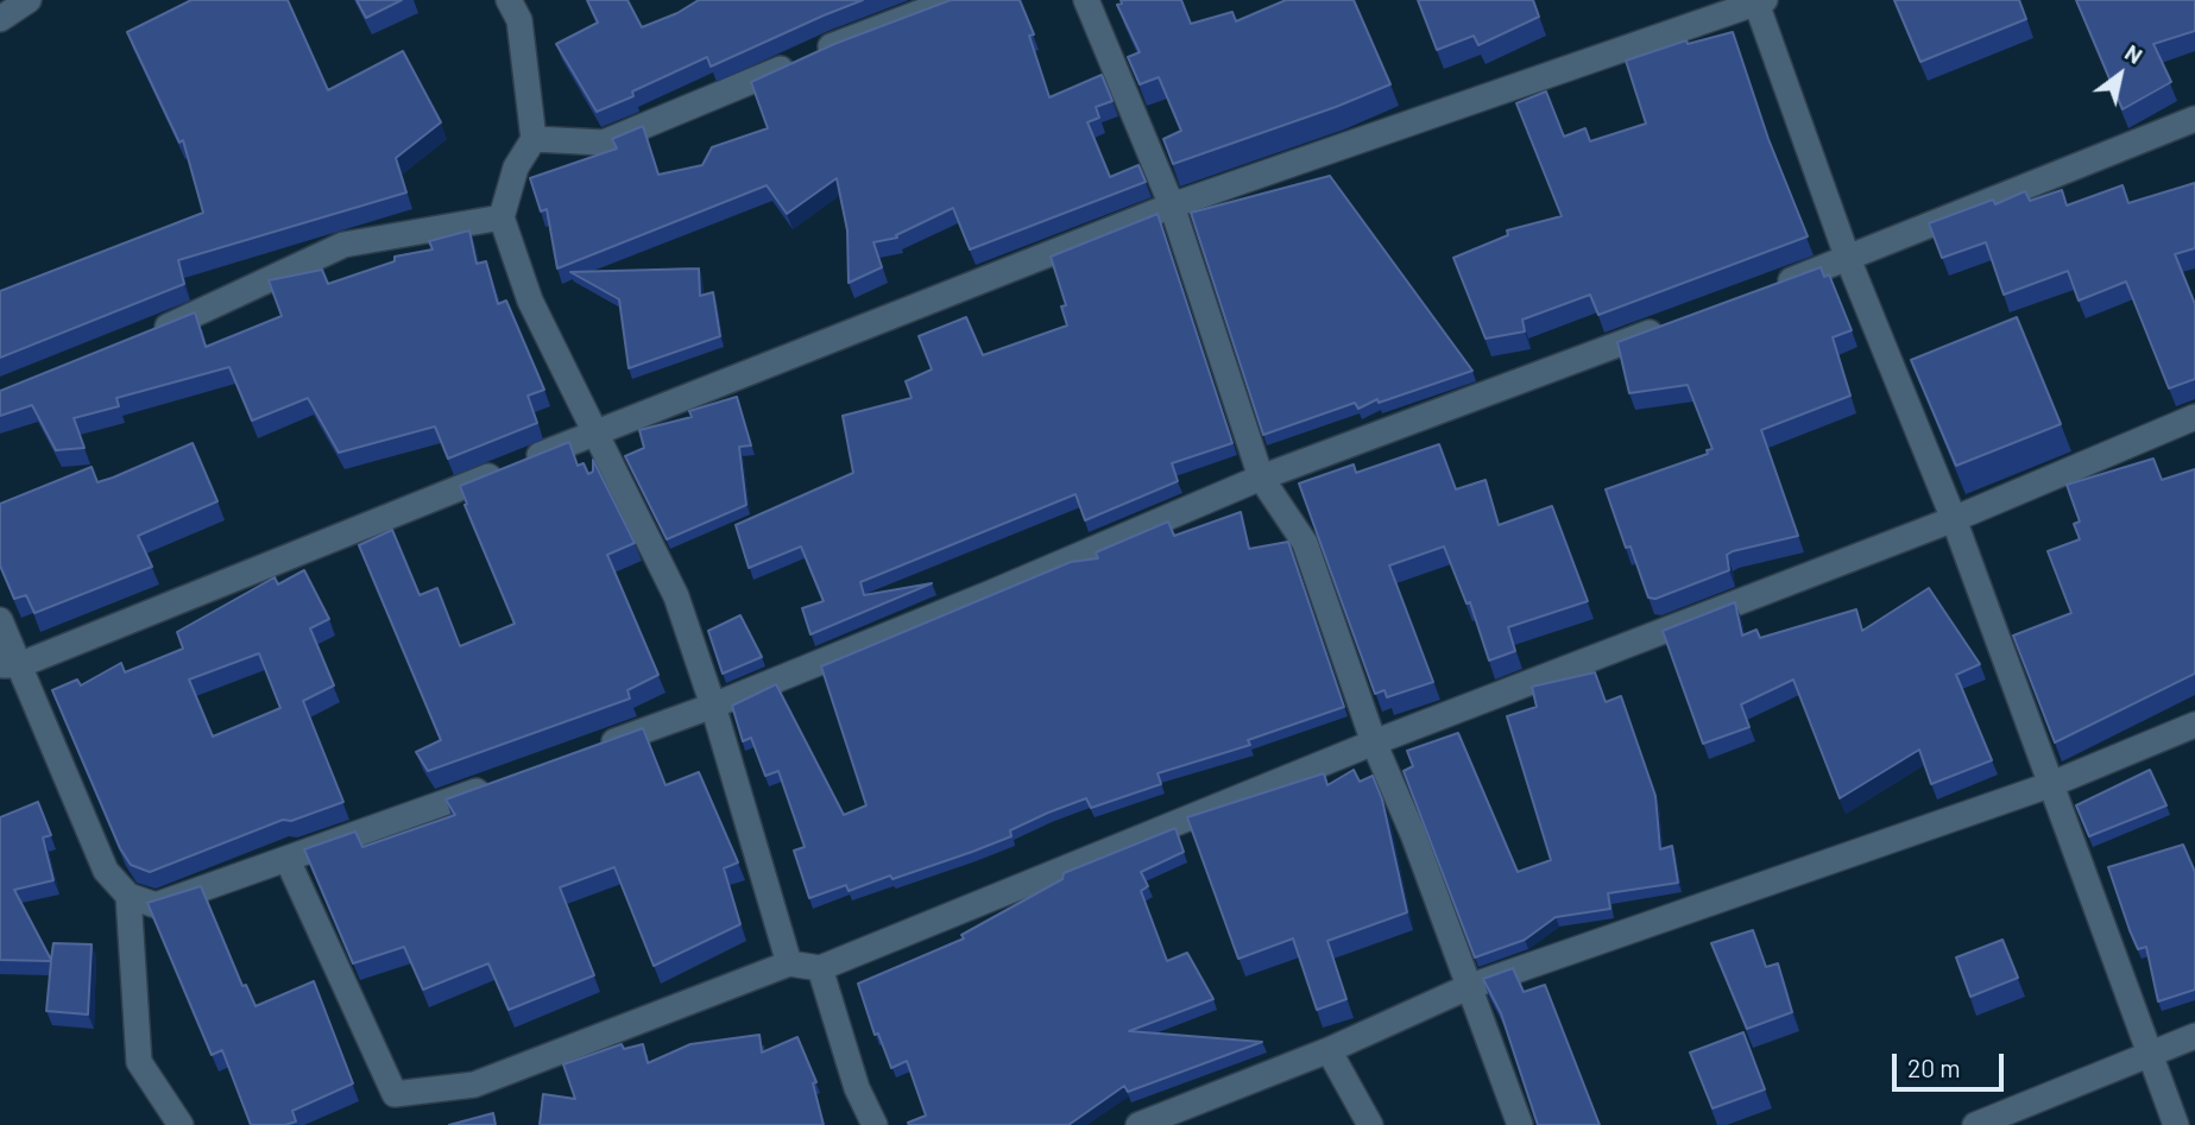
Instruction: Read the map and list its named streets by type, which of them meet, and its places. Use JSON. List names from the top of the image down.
{
  "scale_bar": "20 m",
  "north": "top right"
}
